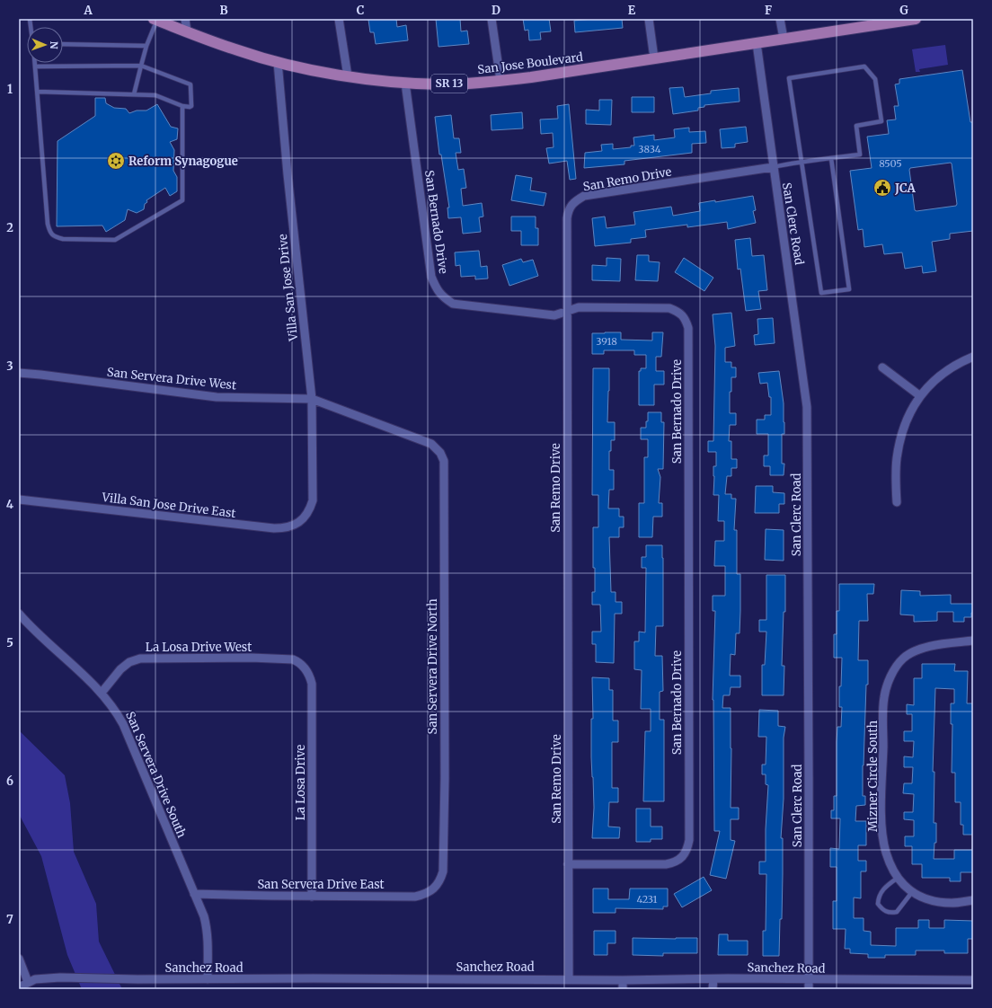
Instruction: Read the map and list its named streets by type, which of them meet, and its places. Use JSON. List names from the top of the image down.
{
  "streets": {
    "main road": ["San Jose Boulevard", "SR 13"],
    "street": [
      "San Remo Drive",
      "San Bernado Drive",
      "San Clerc Road",
      "Villa San Jose Drive",
      "San Servera Drive West",
      "Villa San Jose Drive East",
      "La Losa Drive West",
      "San Servera Drive North",
      "San Servera Drive South",
      "Mizner Circle South",
      "La Losa Drive",
      "San Servera Drive East",
      "Sanchez Road"
    ]
  },
  "crossings": [
    ["San Jose Boulevard", "San Bernado Drive"],
    ["San Jose Boulevard", "San Clerc Road"],
    ["San Jose Boulevard", "Villa San Jose Drive"],
    ["San Remo Drive", "San Bernado Drive"],
    ["San Remo Drive", "San Clerc Road"],
    ["San Remo Drive", "Sanchez Road"],
    ["San Clerc Road", "Sanchez Road"],
    ["Villa San Jose Drive", "San Servera Drive West"],
    ["Villa San Jose Drive", "Villa San Jose Drive East"],
    ["San Servera Drive West", "San Servera Drive North"],
    ["La Losa Drive West", "San Servera Drive South"],
    ["La Losa Drive West", "La Losa Drive"],
    ["San Servera Drive North", "San Servera Drive East"],
    ["San Servera Drive South", "San Servera Drive East"],
    ["San Servera Drive South", "Sanchez Road"],
    ["La Losa Drive", "San Servera Drive East"]
  ],
  "places": {
    "synagogue": ["Reform Synagogue"],
    "public building": ["JCA"]
  },
  "house_numbers": [
    "3834",
    "8505",
    "3918",
    "4231"
  ],
  "north": "right",
  "grid": {
    "columns": [
      "A",
      "B",
      "C",
      "D",
      "E",
      "F",
      "G"
    ],
    "rows": [
      "1",
      "2",
      "3",
      "4",
      "5",
      "6",
      "7"
    ]
  }
}
